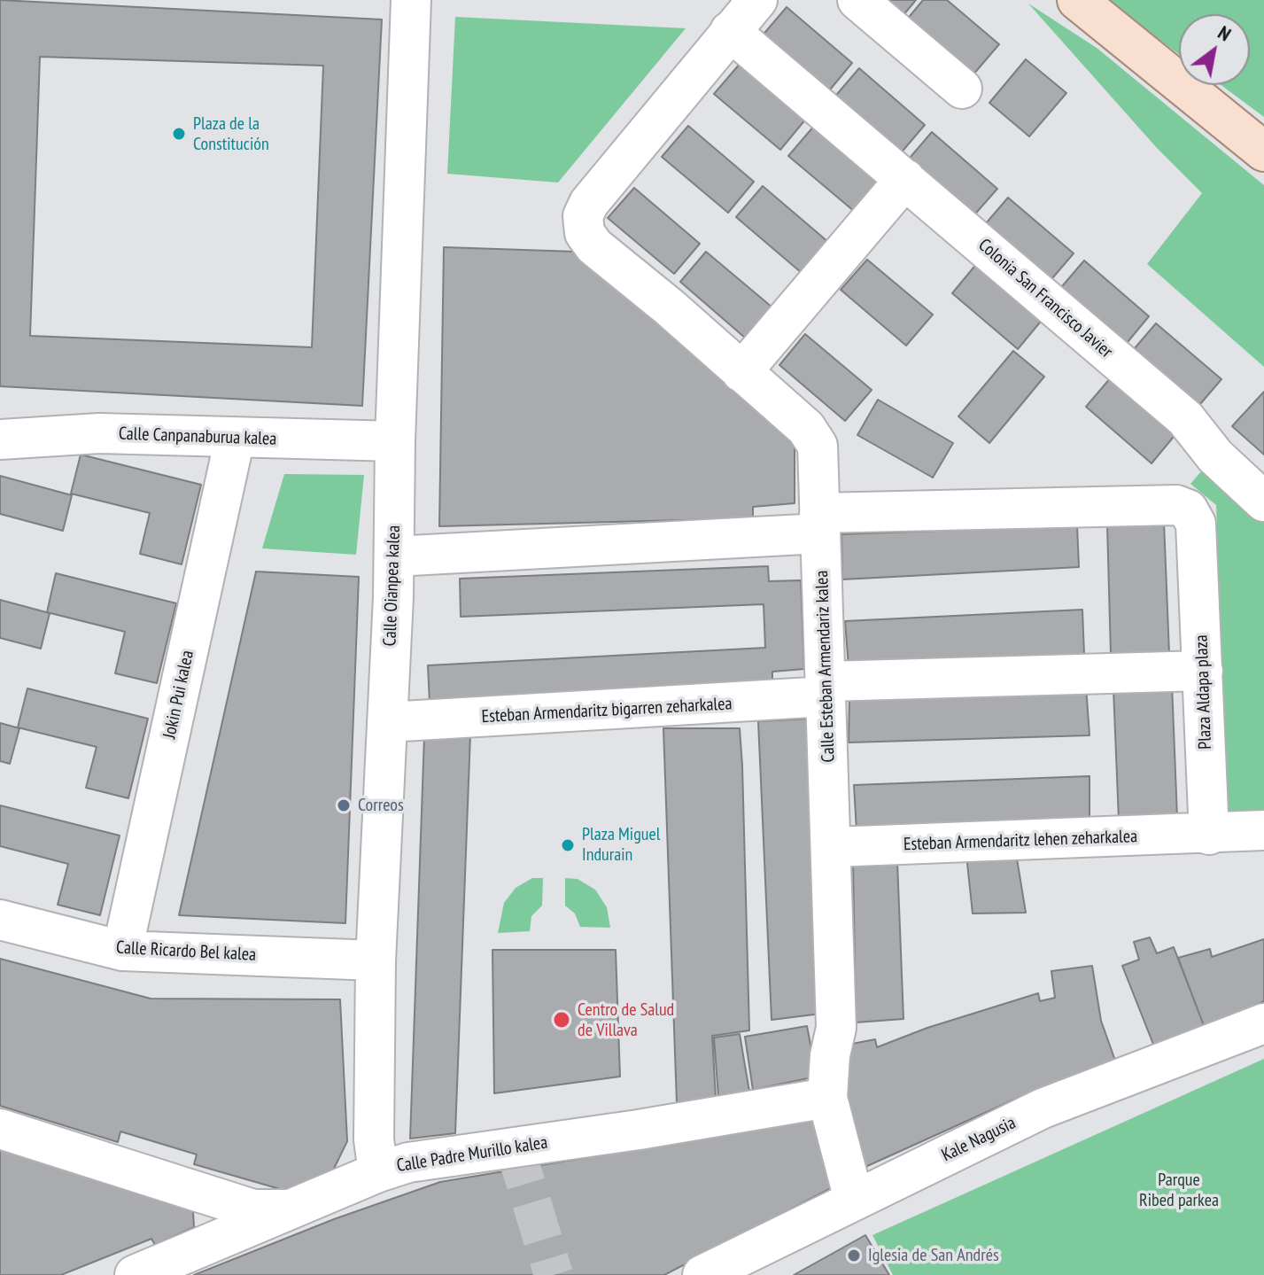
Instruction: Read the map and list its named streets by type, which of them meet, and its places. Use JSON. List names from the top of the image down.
{
  "streets": {
    "street": [
      "Colonia San Francisco Javier",
      "Calle Canpanaburua kalea",
      "Calle Oianpea kalea",
      "Calle Esteban Armendariz kalea",
      "Plaza Aldapa plaza",
      "Jokin Pui kalea",
      "Esteban Armendaritz bigarren zeharkalea",
      "Esteban Armendaritz lehen zeharkalea",
      "Calle Ricardo Bel kalea",
      "Kale Nagusia",
      "Calle Padre Murillo kalea"
    ]
  },
  "crossings": [
    ["Colonia San Francisco Javier", "Calle Esteban Armendariz kalea"],
    ["Calle Canpanaburua kalea", "Calle Oianpea kalea"],
    ["Calle Canpanaburua kalea", "Jokin Pui kalea"],
    ["Calle Oianpea kalea", "Esteban Armendaritz bigarren zeharkalea"],
    ["Calle Oianpea kalea", "Calle Ricardo Bel kalea"],
    ["Calle Oianpea kalea", "Calle Padre Murillo kalea"],
    ["Calle Esteban Armendariz kalea", "Plaza Aldapa plaza"],
    ["Calle Esteban Armendariz kalea", "Esteban Armendaritz bigarren zeharkalea"],
    ["Calle Esteban Armendariz kalea", "Esteban Armendaritz lehen zeharkalea"],
    ["Calle Esteban Armendariz kalea", "Kale Nagusia"],
    ["Calle Esteban Armendariz kalea", "Calle Padre Murillo kalea"],
    ["Plaza Aldapa plaza", "Esteban Armendaritz bigarren zeharkalea"],
    ["Plaza Aldapa plaza", "Esteban Armendaritz lehen zeharkalea"],
    ["Jokin Pui kalea", "Calle Ricardo Bel kalea"]
  ],
  "parks": ["Parque Ribed parkea"],
  "places": [
    "Plaza de la Constitución",
    "Correos",
    "Plaza Miguel Indurain",
    "Centro de Salud de Villava",
    "Iglesia de San Andrés"
  ],
  "north": "top right"
}
